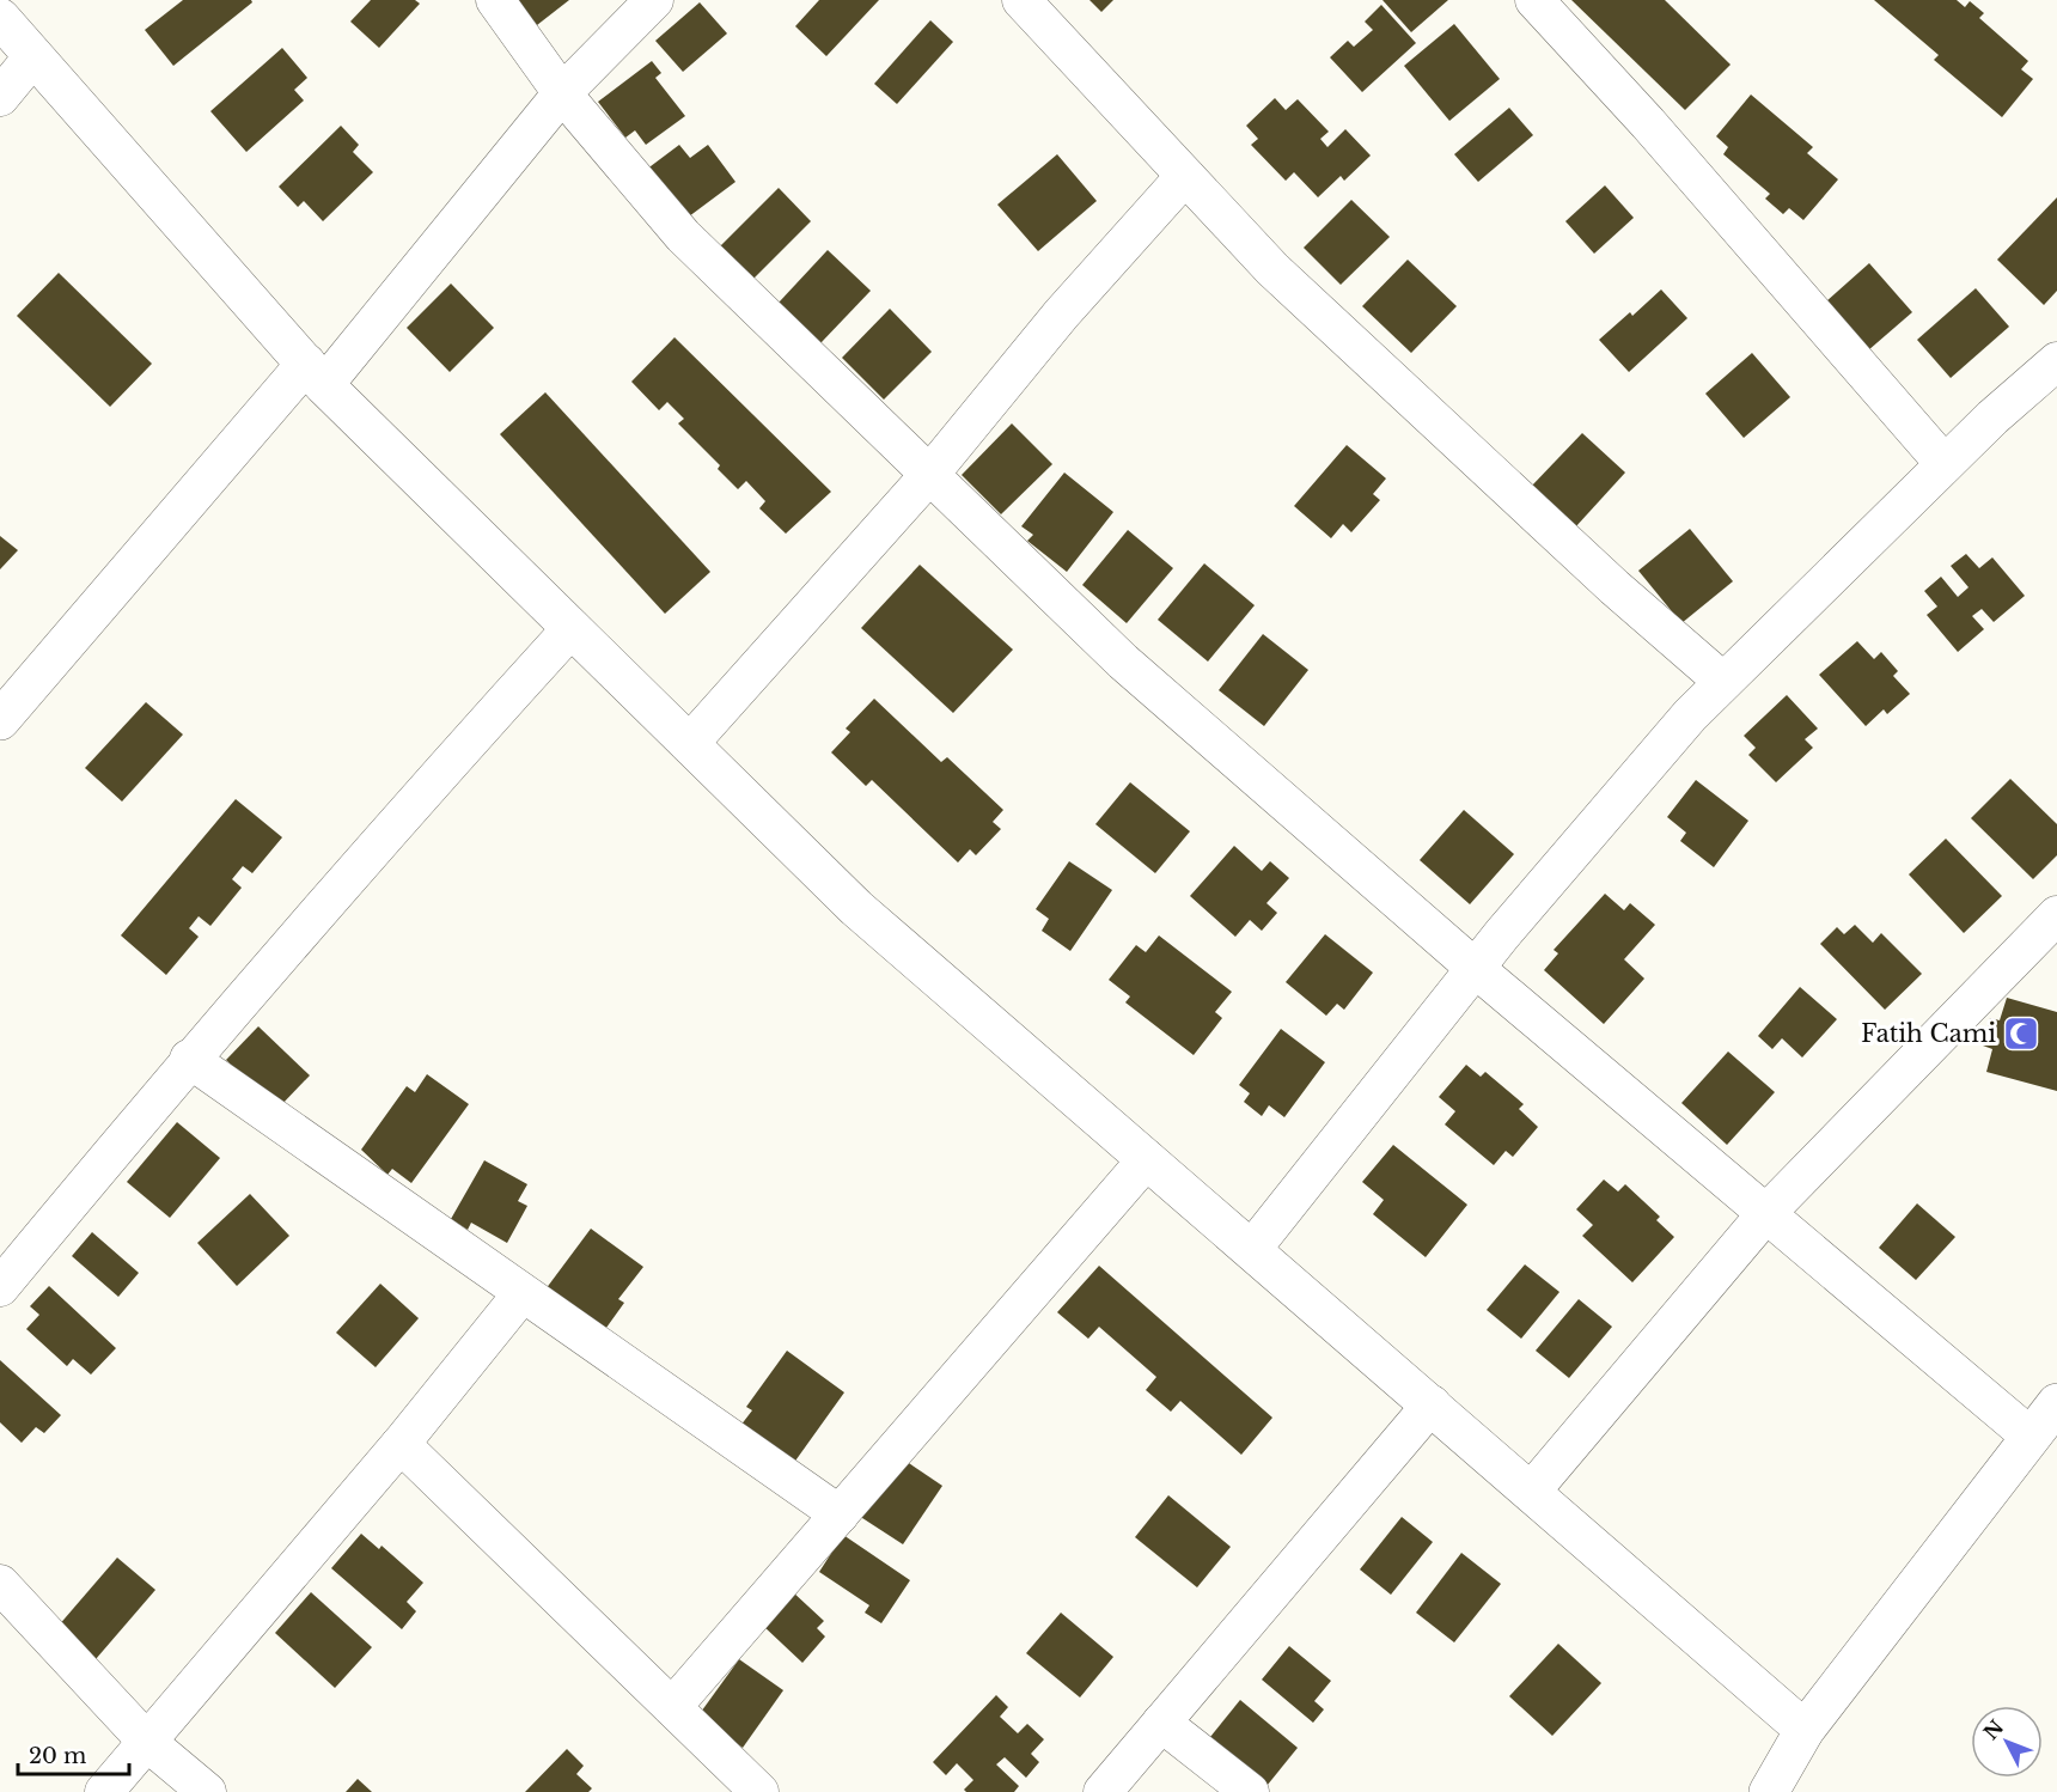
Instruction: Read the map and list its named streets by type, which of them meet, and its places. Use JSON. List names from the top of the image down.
{
  "places": {
    "mosque": ["Fatih Cami"]
  },
  "scale_bar": "20 m",
  "north": "top left"
}
